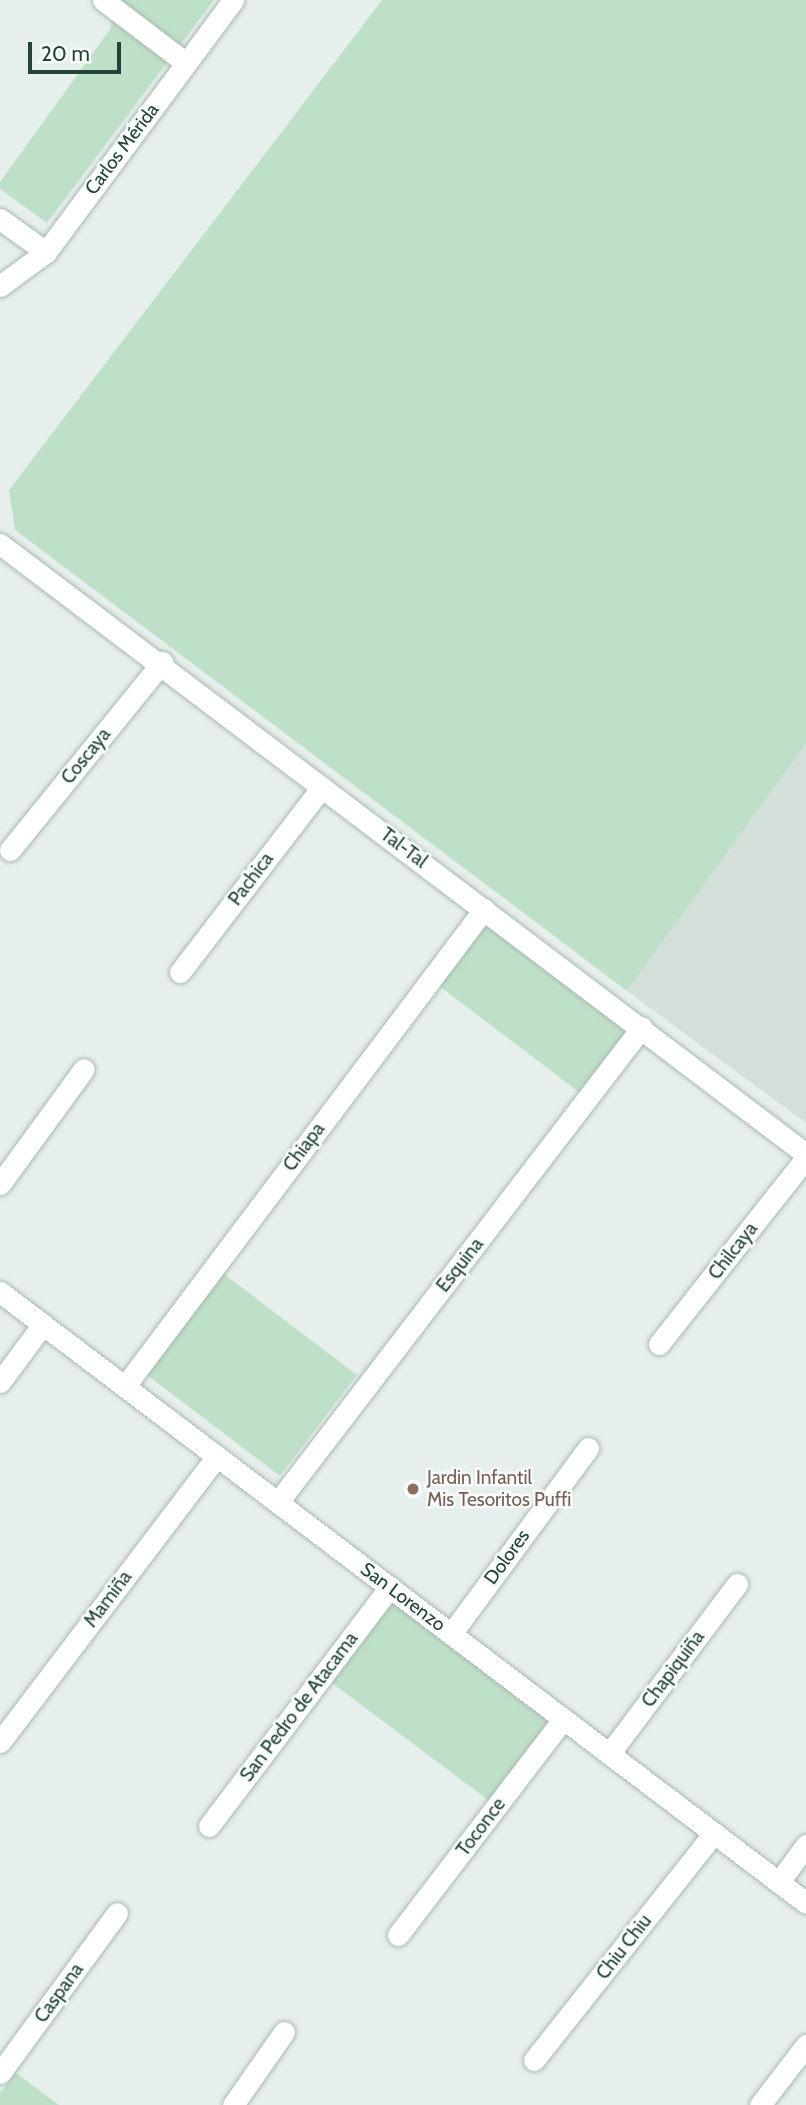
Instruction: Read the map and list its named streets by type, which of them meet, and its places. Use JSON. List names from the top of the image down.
{
  "streets": {
    "street": [
      "Carlos Mérida",
      "Coscaya",
      "Tal-Tal",
      "Pachica",
      "Chiapa",
      "Chilcaya",
      "Esquina",
      "Dolores",
      "San Lorenzo",
      "Mamiña",
      "Chapiquiña",
      "San Pedro de Atacama",
      "Toconce",
      "Chiu Chiu",
      "Caspana"
    ]
  },
  "crossings": [
    ["Coscaya", "Tal-Tal"],
    ["Tal-Tal", "Pachica"],
    ["Tal-Tal", "Chiapa"],
    ["Tal-Tal", "Chilcaya"],
    ["Tal-Tal", "Esquina"],
    ["Chiapa", "San Lorenzo"],
    ["Esquina", "San Lorenzo"],
    ["Dolores", "San Lorenzo"],
    ["San Lorenzo", "Mamiña"],
    ["San Lorenzo", "Chapiquiña"],
    ["San Lorenzo", "San Pedro de Atacama"],
    ["San Lorenzo", "Toconce"],
    ["San Lorenzo", "Chiu Chiu"]
  ],
  "places": ["Jardin Infantil Mis Tesoritos Puffi"],
  "scale_bar": "20 m"
}
